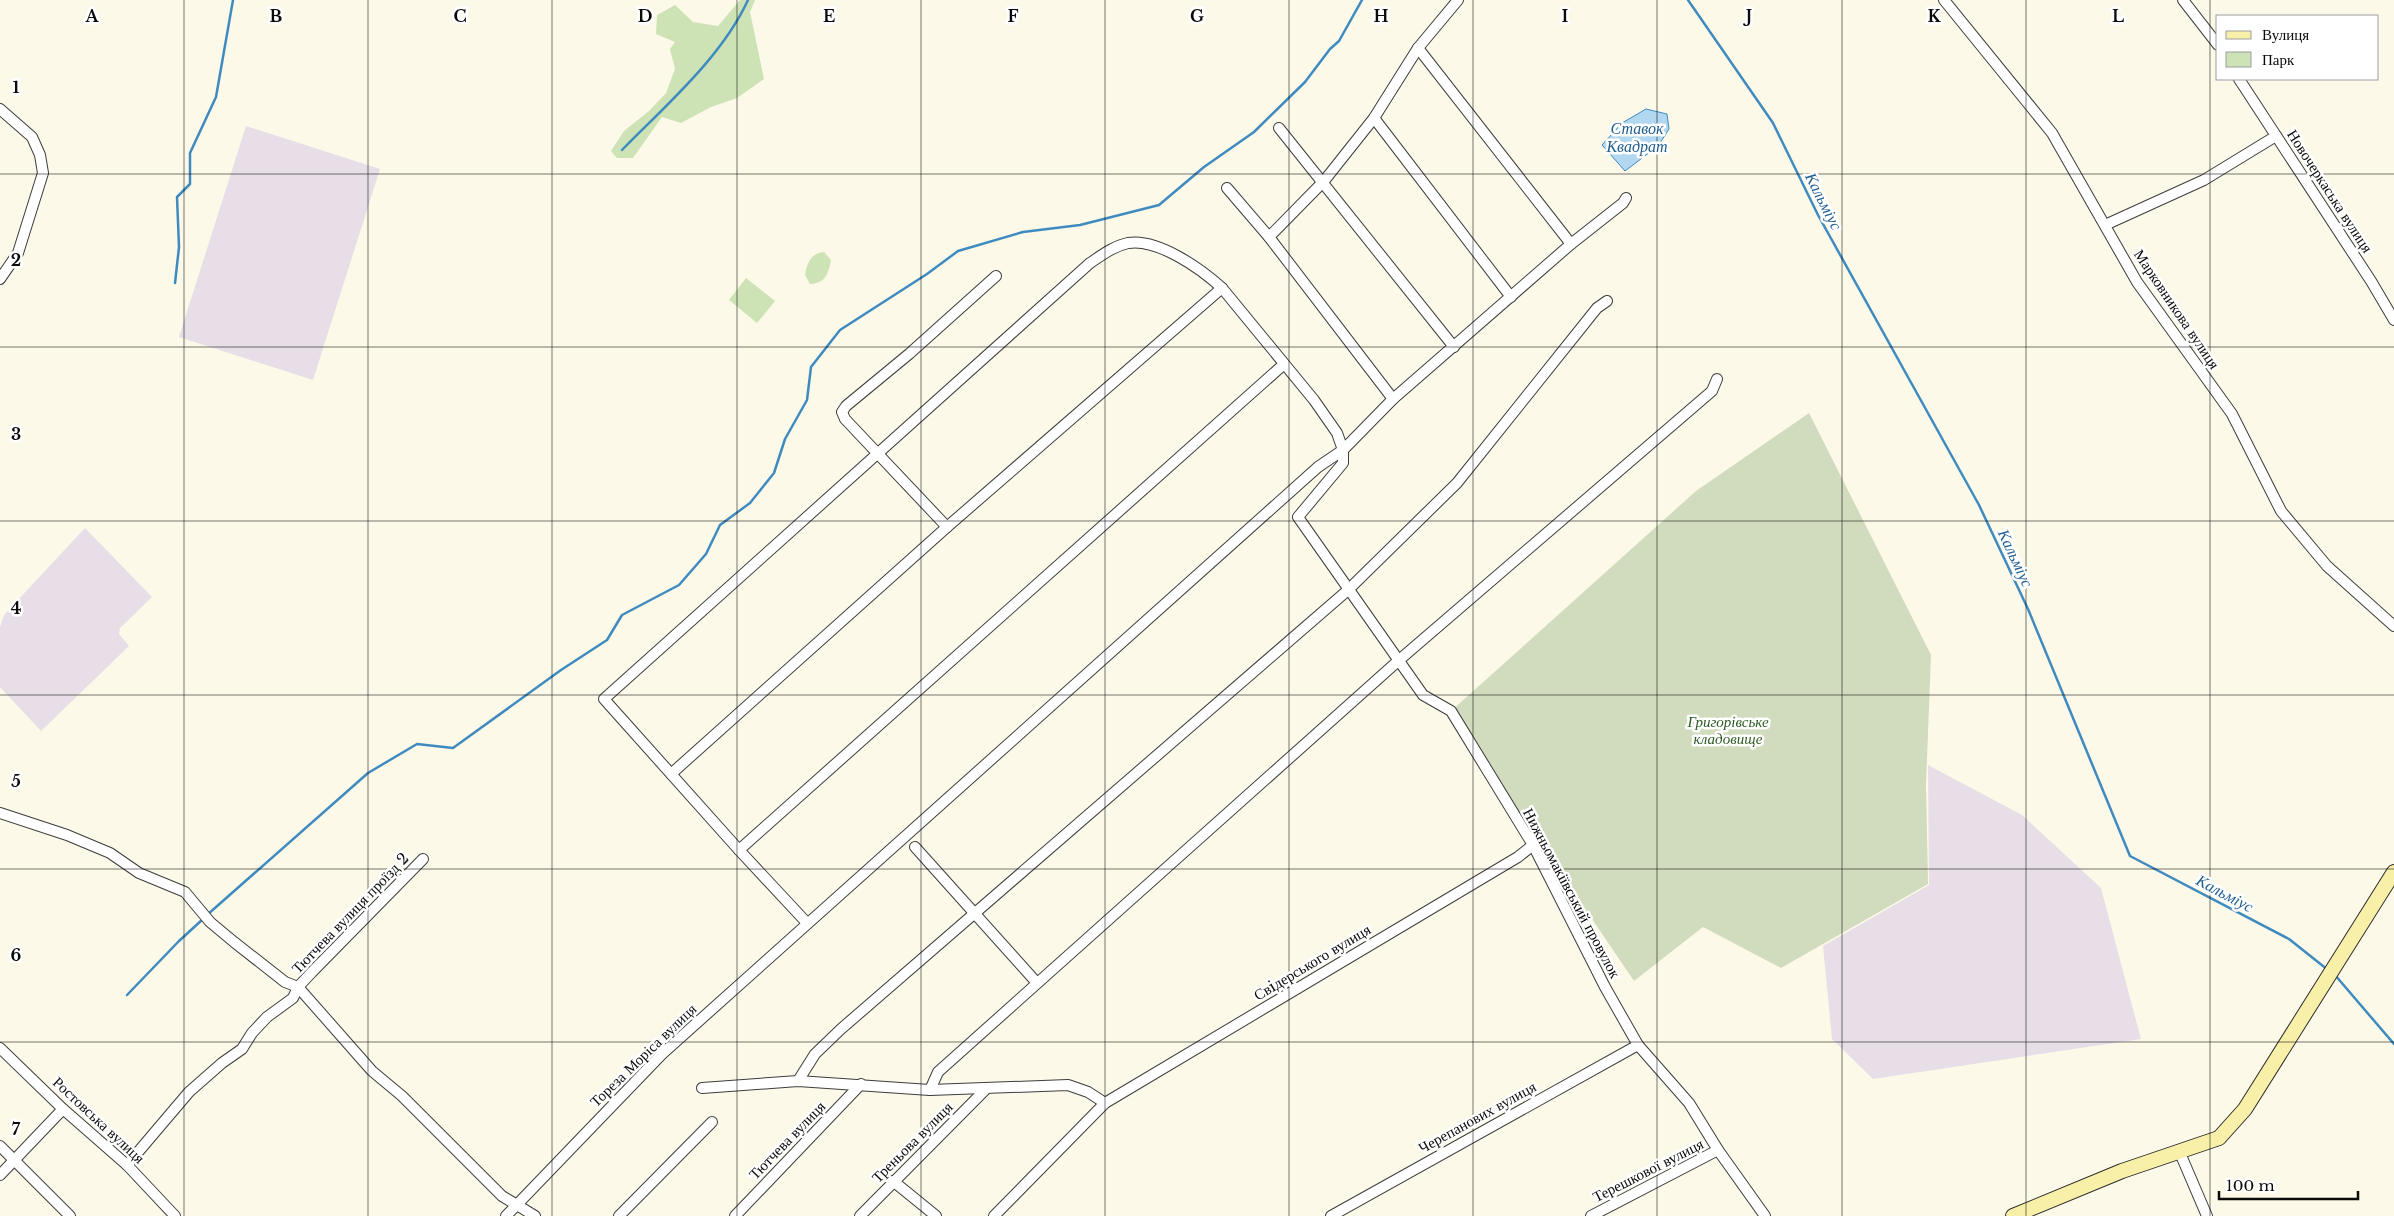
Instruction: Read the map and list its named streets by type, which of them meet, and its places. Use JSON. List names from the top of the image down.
{
  "streets": {
    "street": [
      "Новочеркаська вулиця",
      "Марковникова вулиця",
      "Нижньомакіївський провулок",
      "Тютчева вулиця проїзд 2",
      "Свiдерського вулиця",
      "Тореза Моріса вулиця",
      "Черепанових вулиця",
      "Ростовська вулиця",
      "Тютчева вулиця",
      "Треньова вулиця",
      "Терешкової вулиця"
    ]
  },
  "crossings": [
    ["Нижньомакіївський провулок", "Свiдерського вулиця"],
    ["Нижньомакіївський провулок", "Тореза Моріса вулиця"],
    ["Нижньомакіївський провулок", "Черепанових вулиця"],
    ["Нижньомакіївський провулок", "Терешкової вулиця"],
    ["Тютчева вулиця проїзд 2", "Ростовська вулиця"]
  ],
  "water": ["Ставок Квадрат", "Кальміус"],
  "parks": ["Григорівське кладовище"],
  "legend": ["Вулиця", "Парк"],
  "scale_bar": "100 m",
  "grid": {
    "columns": [
      "A",
      "B",
      "C",
      "D",
      "E",
      "F",
      "G",
      "H",
      "I",
      "J",
      "K",
      "L"
    ],
    "rows": [
      "1",
      "2",
      "3",
      "4",
      "5",
      "6",
      "7"
    ]
  }
}
